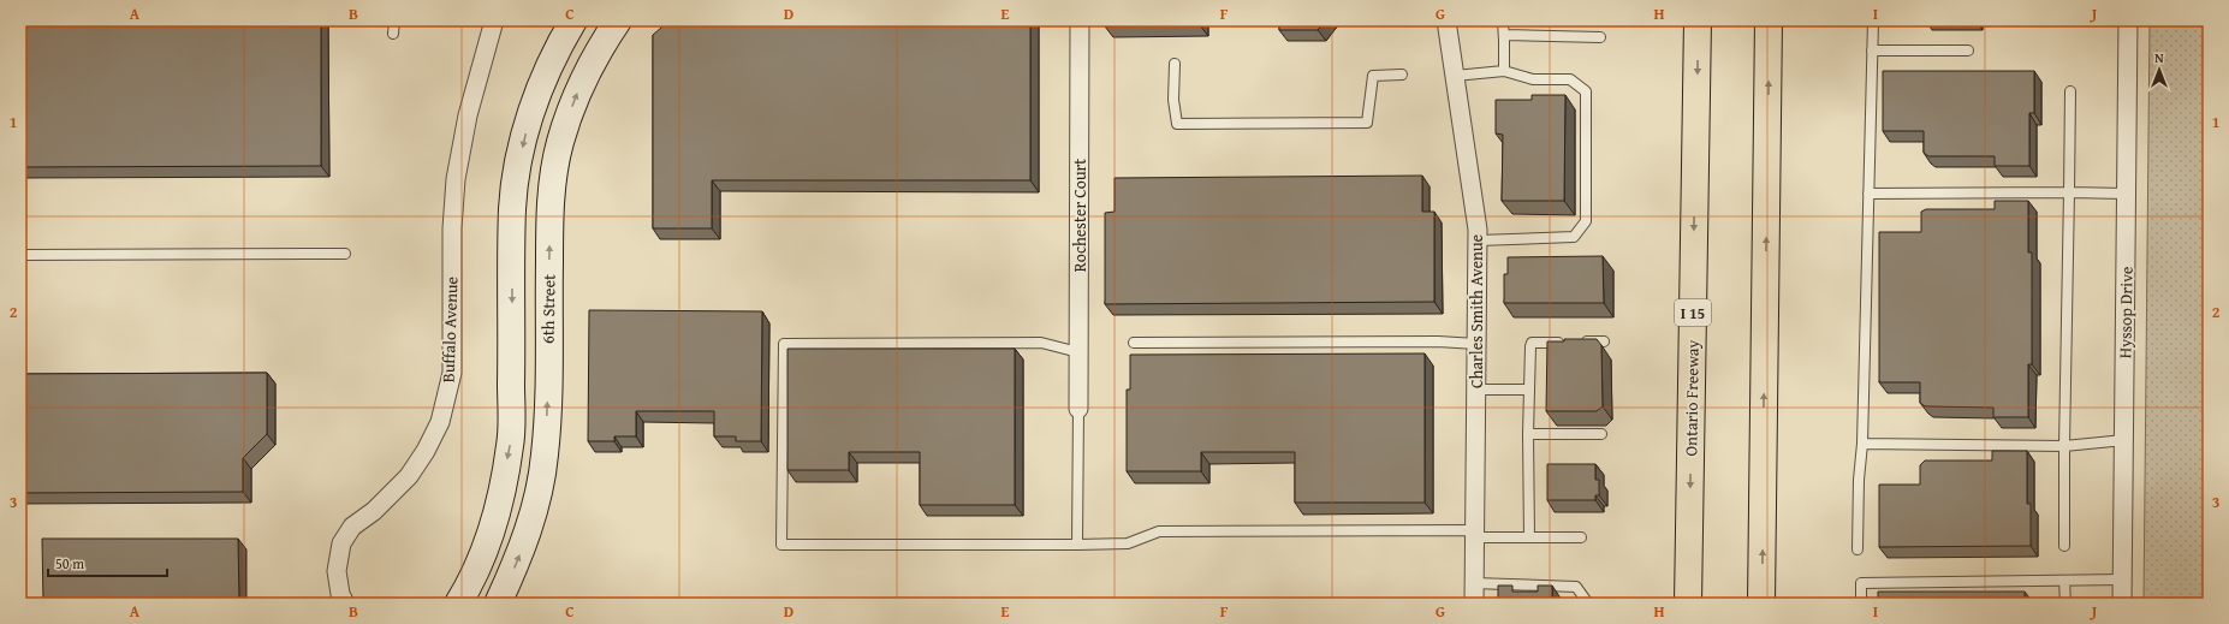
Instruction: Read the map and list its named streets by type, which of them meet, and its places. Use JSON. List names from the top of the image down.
{
  "streets": {
    "highway": ["I 15", "Ontario Freeway"],
    "main road": ["6th Street"],
    "street": [
      "Rochester Court",
      "Charles Smith Avenue",
      "Hyssop Drive",
      "Buffalo Avenue"
    ]
  },
  "scale_bar": "50 m",
  "north": "top",
  "grid": {
    "columns": [
      "A",
      "B",
      "C",
      "D",
      "E",
      "F",
      "G",
      "H",
      "I",
      "J"
    ],
    "rows": ["1", "2", "3"]
  }
}
